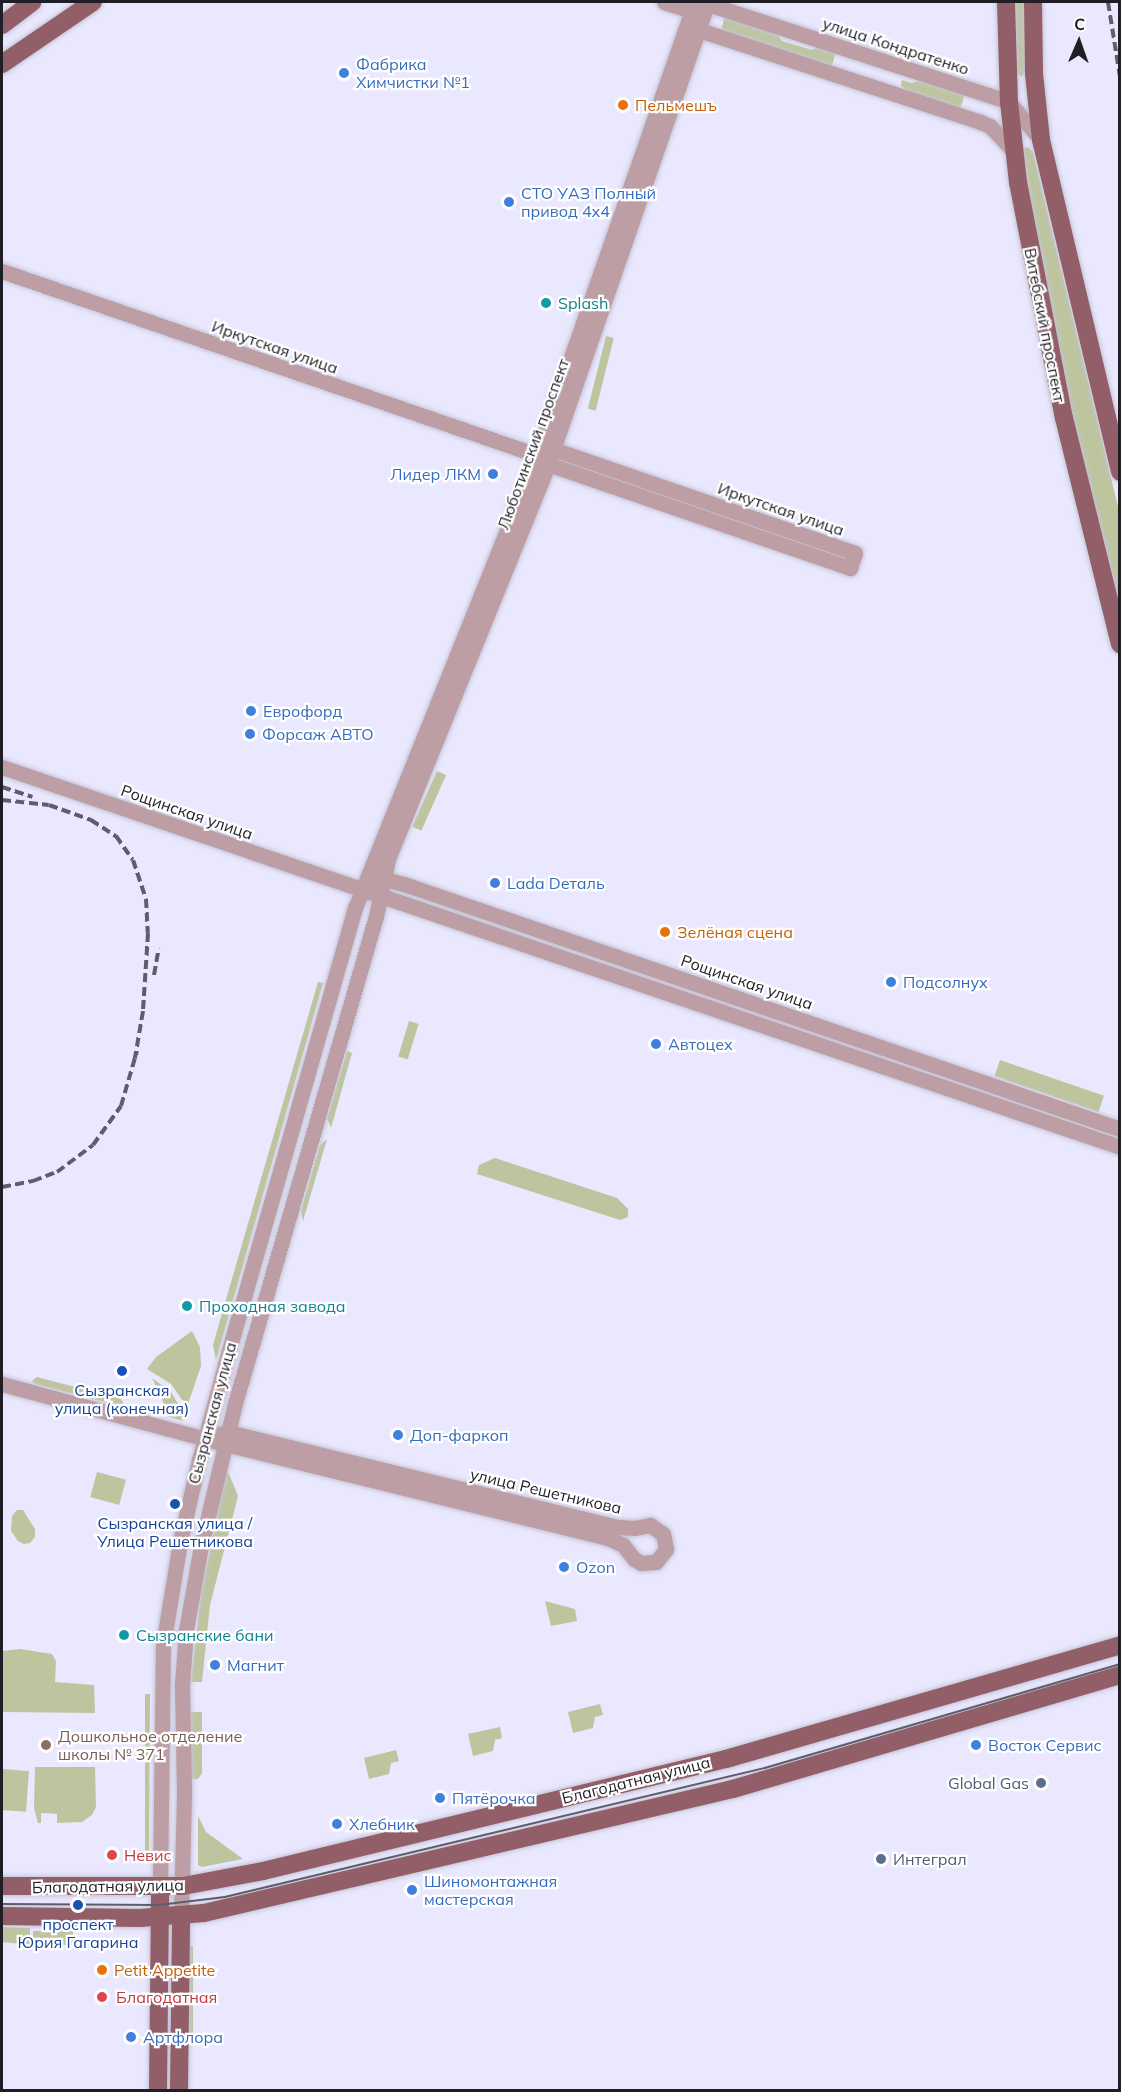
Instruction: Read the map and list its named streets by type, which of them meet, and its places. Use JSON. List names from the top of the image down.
{
  "streets": {
    "main road": ["Витебский проспект", "Сызранская улица", "Благодатная улица"],
    "street": [
      "улица Кондратенко",
      "Иркутская улица",
      "Люботинский проспект",
      "Рощинская улица",
      "улица Решетникова"
    ]
  },
  "crossings": [
    ["улица Кондратенко", "Витебский проспект"],
    ["улица Кондратенко", "Люботинский проспект"],
    ["Иркутская улица", "Люботинский проспект"],
    ["Люботинский проспект", "Рощинская улица"],
    ["Люботинский проспект", "Сызранская улица"],
    ["Рощинская улица", "Сызранская улица"],
    ["Сызранская улица", "улица Решетникова"],
    ["Сызранская улица", "Благодатная улица"]
  ],
  "places": [
    "Фабрика Химчистки №1",
    "Пельмешъ",
    "СТО УАЗ Полный привод 4х4",
    "Splash",
    "Лидер ЛКМ",
    "Еврофорд",
    "Форсаж АВТО",
    "Lada Dеталь",
    "Зелёная сцена",
    "Подсолнух",
    "Автоцех",
    "Проходная завода",
    "Сызранская улица (конечная)",
    "Доп-фаркоп",
    "Сызранская улица / Улица Решетникова",
    "Ozon",
    "Сызранские бани",
    "Магнит",
    "Дошкольное отделение школы № 371",
    "Восток Сервис",
    "Global Gas",
    "Пятёрочка",
    "Хлебник",
    "Невис",
    "Интеграл",
    "Шиномонтажная мастерская",
    "проспект Юрия Гагарина",
    "Petit Appetite",
    "Благодатная",
    "Артфлора"
  ],
  "north": "top"
}
